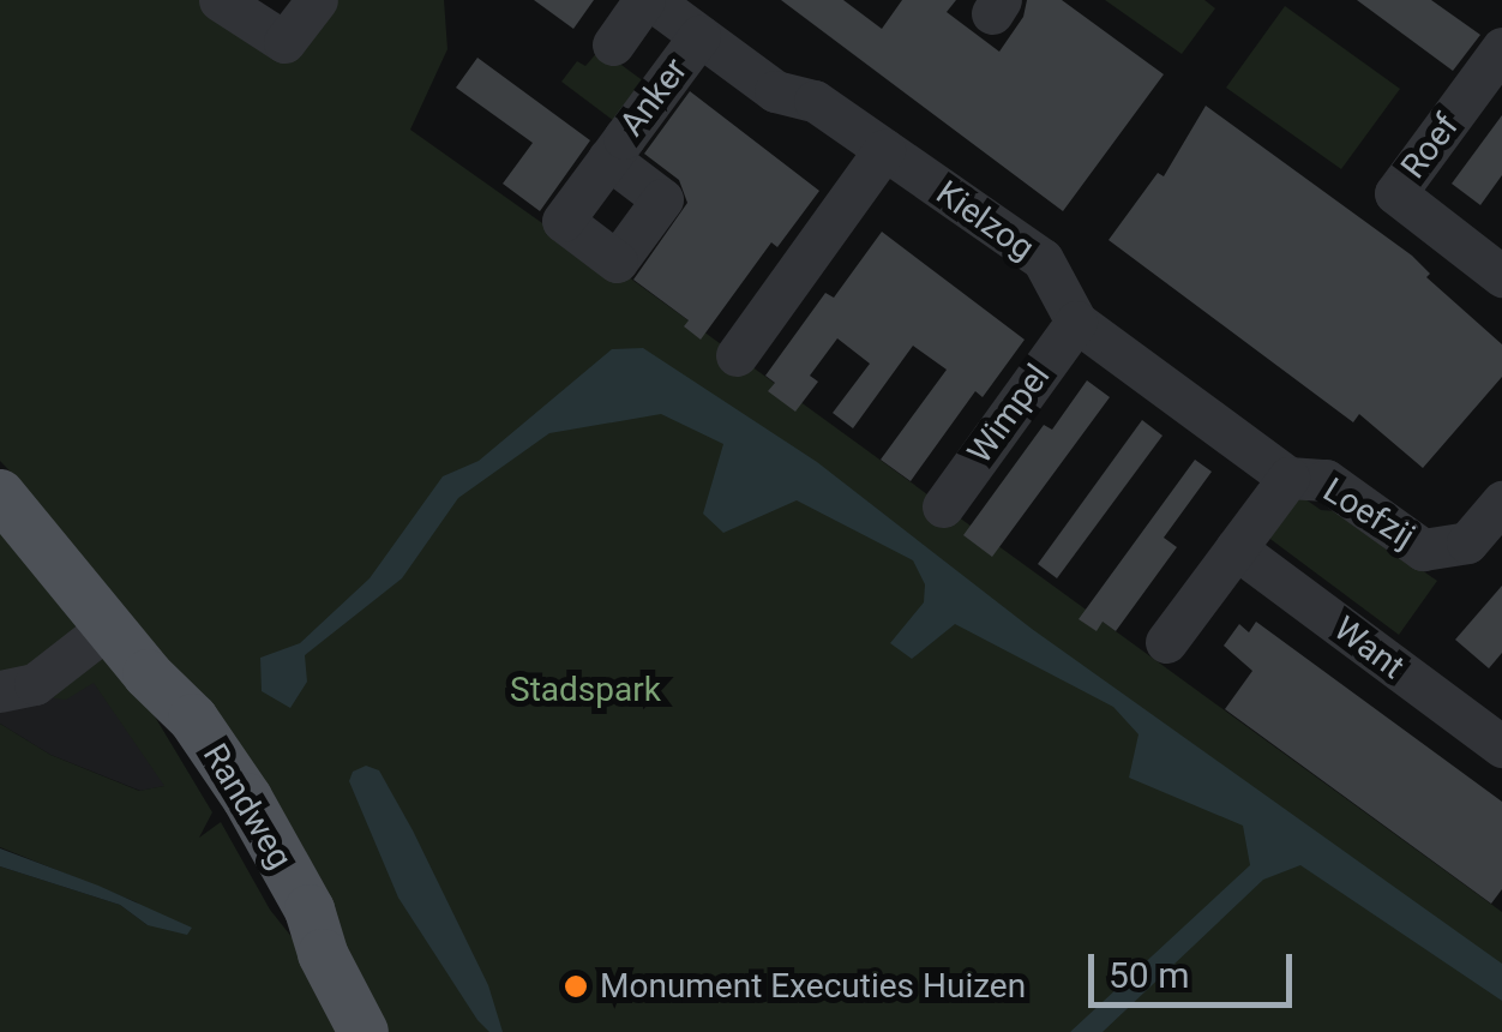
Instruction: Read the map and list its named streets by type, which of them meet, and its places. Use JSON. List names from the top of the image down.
{
  "streets": {
    "main road": ["Randweg"],
    "street": [
      "Anker",
      "Roef",
      "Kielzog",
      "Wimpel",
      "Loefzij",
      "Want"
    ]
  },
  "crossings": [
    ["Anker", "Kielzog"],
    ["Kielzog", "Wimpel"],
    ["Kielzog", "Loefzij"]
  ],
  "parks": ["Stadspark"],
  "places": ["Monument Executies Huizen"],
  "scale_bar": "50 m"
}
